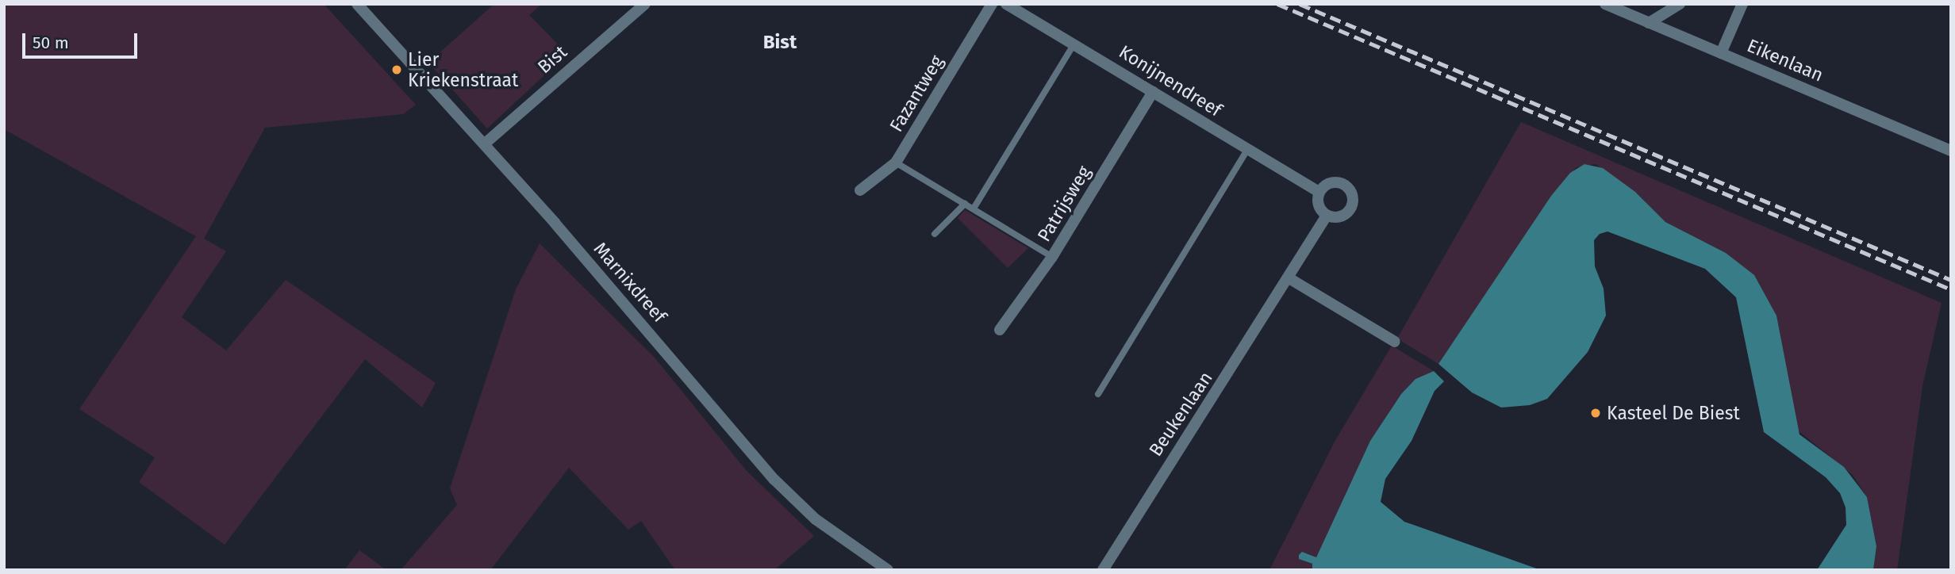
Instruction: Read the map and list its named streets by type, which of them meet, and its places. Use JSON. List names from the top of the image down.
{
  "streets": {
    "street": [
      "Bist",
      "Eikenlaan",
      "Konijnendreef",
      "Fazantweg",
      "Patrijsweg",
      "Marnixdreef",
      "Beukenlaan"
    ]
  },
  "crossings": [
    ["Bist", "Marnixdreef"],
    ["Konijnendreef", "Patrijsweg"]
  ],
  "districts": ["Bist"],
  "places": ["Lier Kriekenstraat", "Kasteel De Biest"],
  "scale_bar": "50 m"
}
